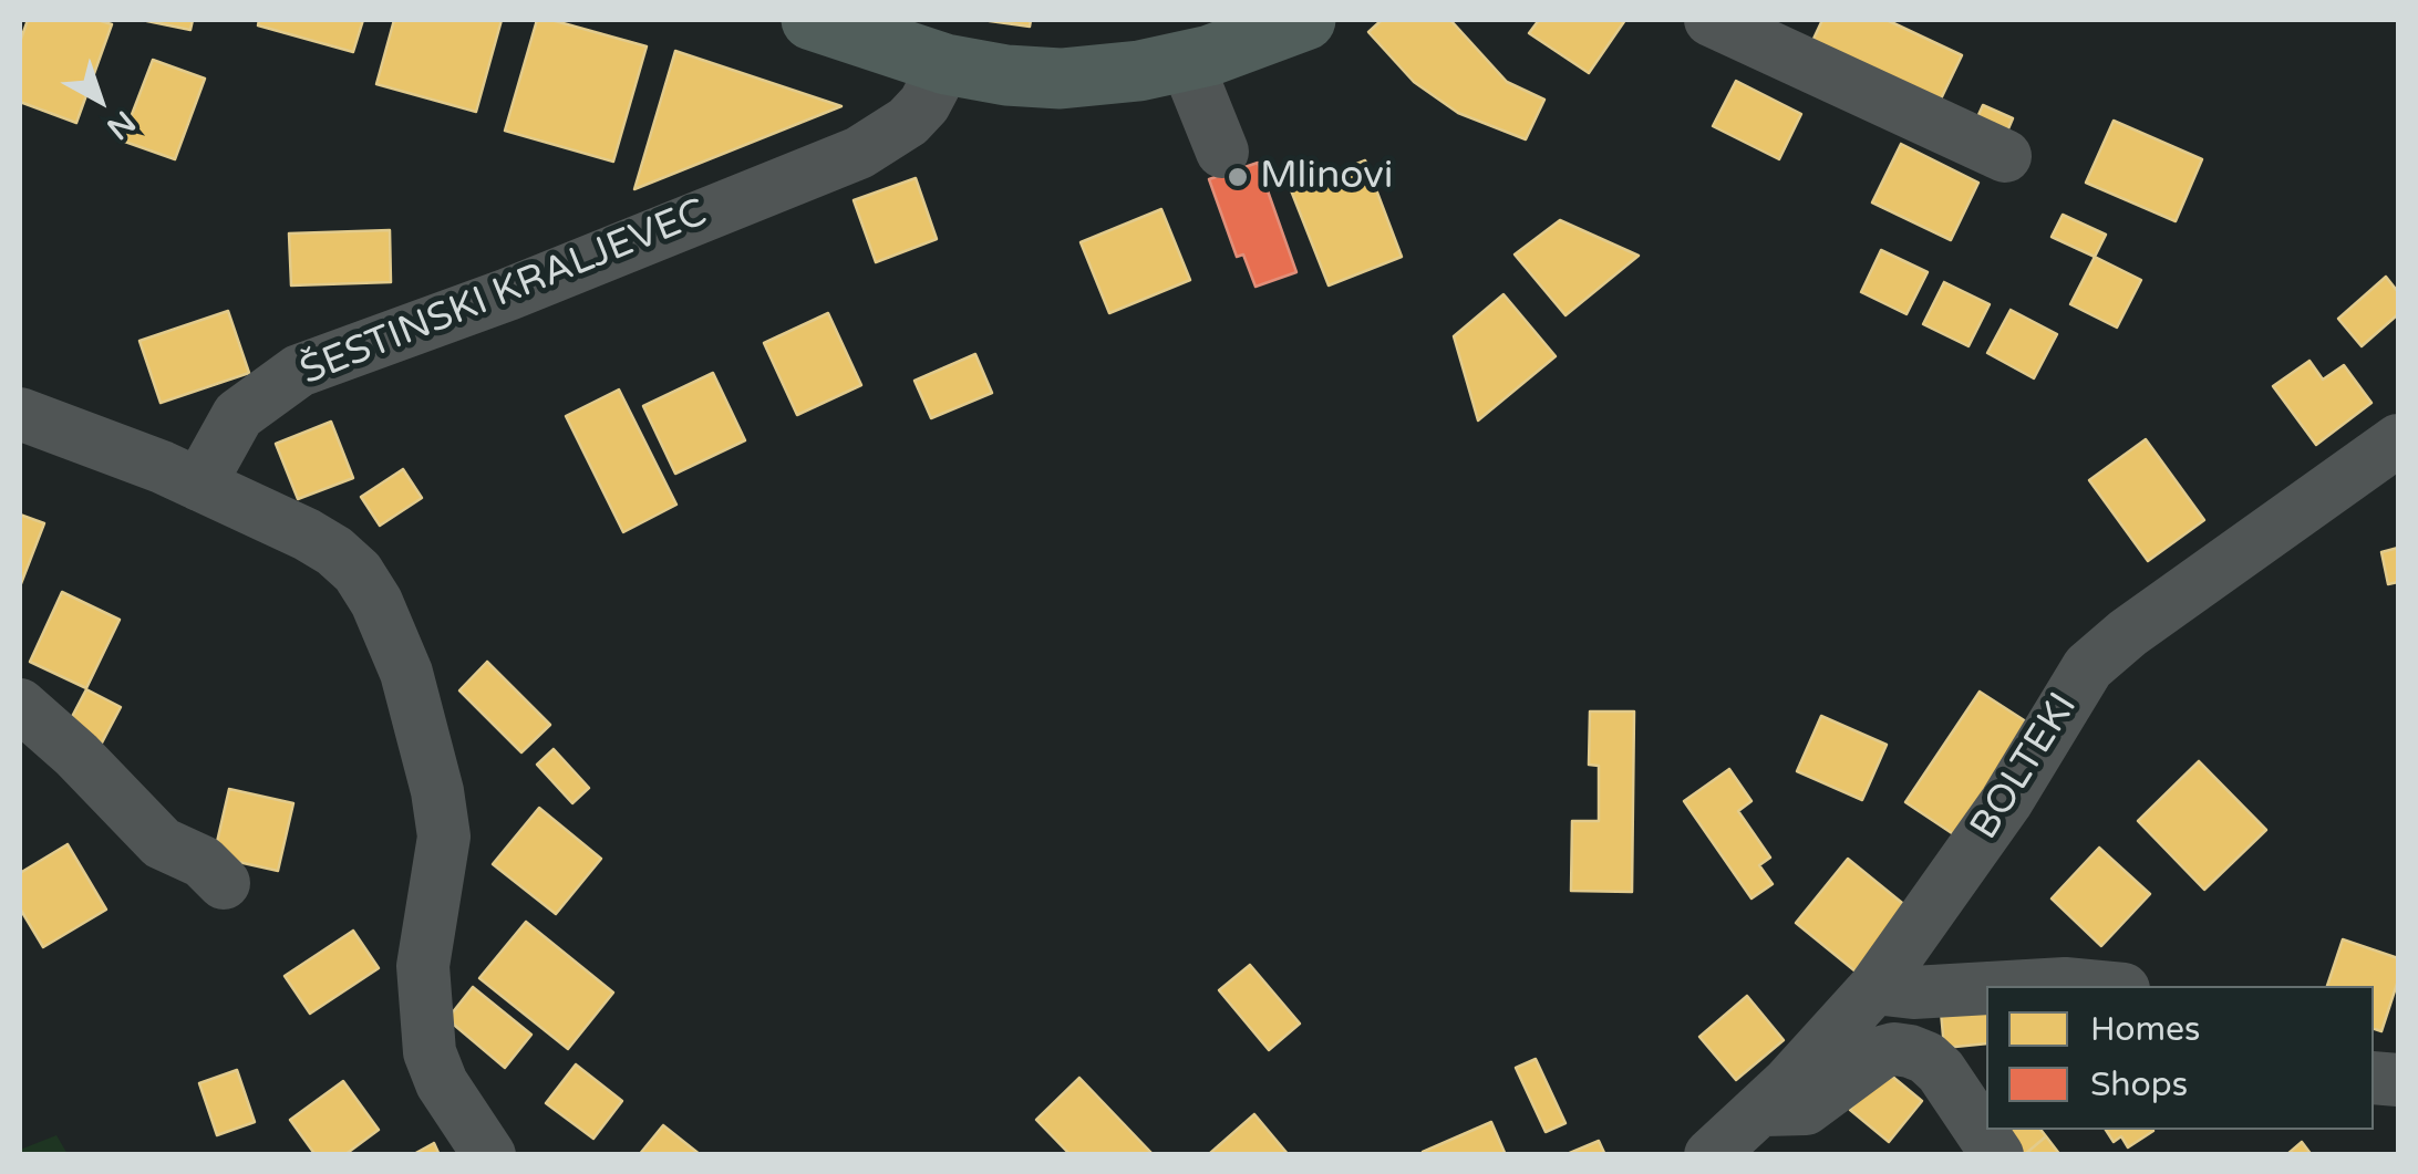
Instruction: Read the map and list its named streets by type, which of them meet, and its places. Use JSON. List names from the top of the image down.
{
  "streets": {
    "street": ["ŠESTINSKI KRALJEVEC", "BOLTEKI"]
  },
  "places": ["Mlinovi"],
  "legend": ["Homes", "Shops"],
  "north": "bottom right"
}
